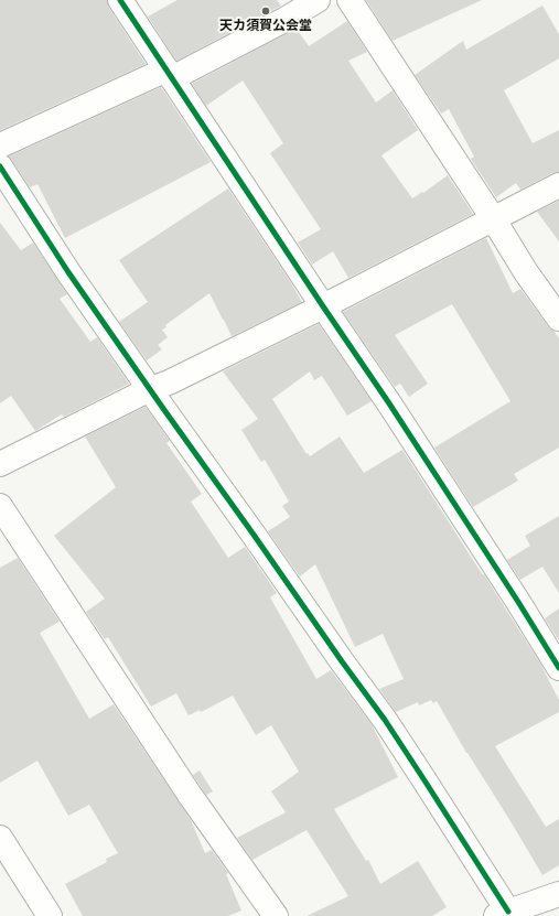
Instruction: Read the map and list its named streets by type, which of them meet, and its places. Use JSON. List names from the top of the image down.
{
  "places": ["天カ須賀公会堂"]
}
